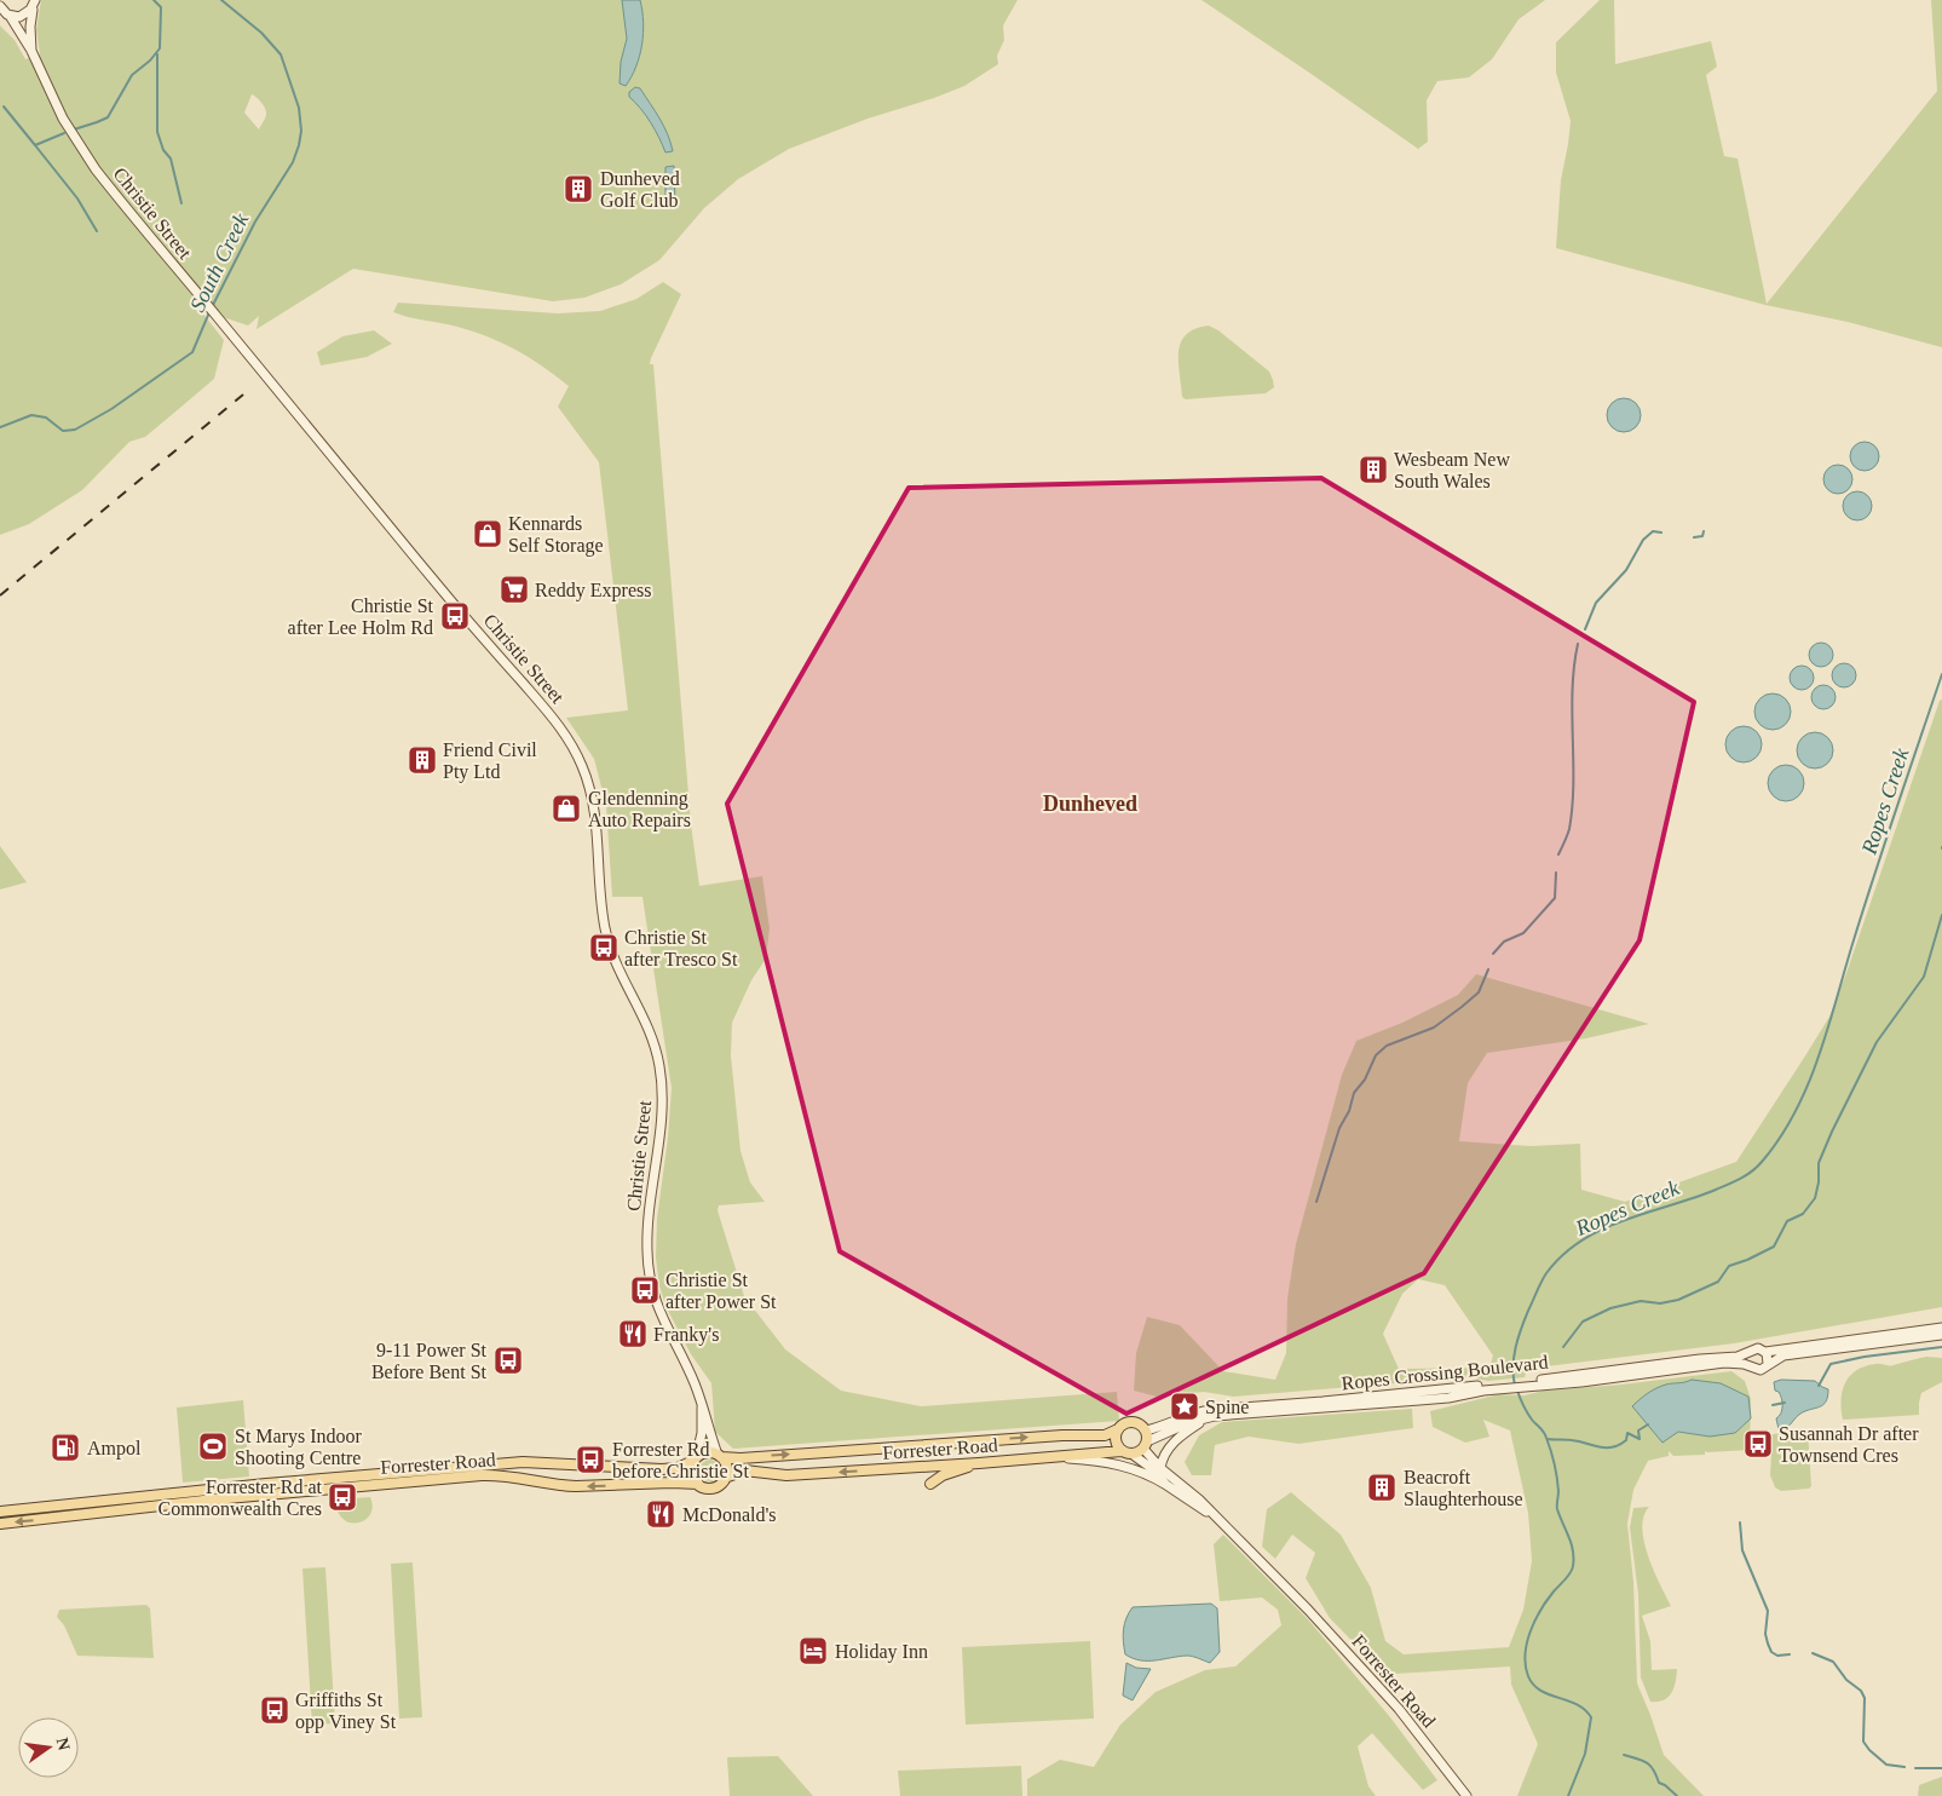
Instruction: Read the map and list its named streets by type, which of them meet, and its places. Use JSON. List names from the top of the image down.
{
  "streets": {
    "main road": ["Christie Street", "Ropes Crossing Boulevard", "Forrester Road"]
  },
  "crossings": [
    ["Christie Street", "Forrester Road"],
    ["Ropes Crossing Boulevard", "Forrester Road"]
  ],
  "districts": ["Dunheved"],
  "water": ["South Creek", "Ropes Creek"],
  "places": {
    "building": [
      "Dunheved Golf Club",
      "Wesbeam New South Wales",
      "Friend Civil Pty Ltd",
      "Beacroft Slaughterhouse"
    ],
    "shop": ["Kennards Self Storage", "Glendenning Auto Repairs"],
    "supermarket": ["Reddy Express"],
    "bus stop": [
      "Christie St after Lee Holm Rd",
      "Christie St after Tresco St",
      "Christie St after Power St",
      "9-11 Power St Before Bent St",
      "Susannah Dr after Townsend Cres",
      "Forrester Rd before Christie St",
      "Forrester Rd at Commonwealth Cres",
      "Griffiths St opp Viney St"
    ],
    "restaurant": ["Franky's", "McDonald's"],
    "place": ["Spine"],
    "sports": ["St Marys Indoor Shooting Centre"],
    "fuel station": ["Ampol"],
    "hotel": ["Holiday Inn"]
  },
  "north": "right"
}
